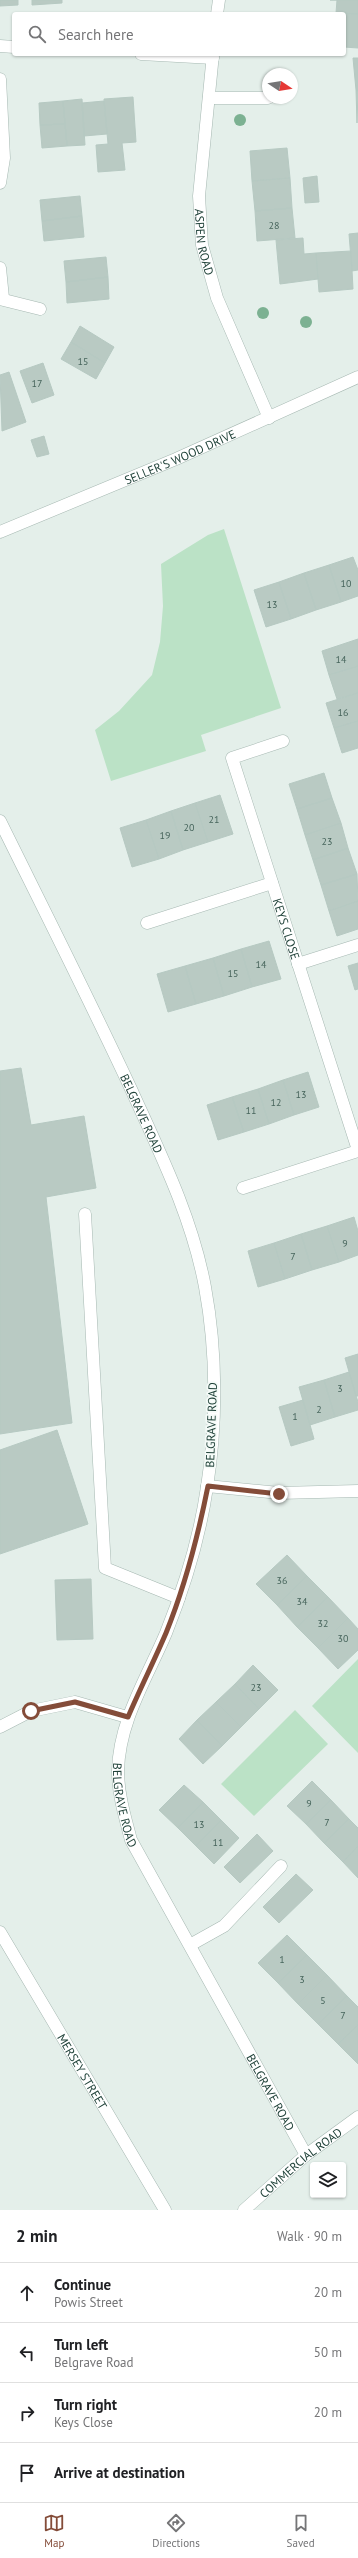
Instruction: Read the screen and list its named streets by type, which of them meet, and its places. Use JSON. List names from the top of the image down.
{
  "streets": {
    "street": [
      "ASPEN ROAD",
      "SELLER'S WOOD DRIVE",
      "KEYS CLOSE",
      "BELGRAVE ROAD",
      "MERSEY STREET",
      "COMMERCIAL ROAD"
    ]
  },
  "crossings": [
    ["ASPEN ROAD", "SELLER'S WOOD DRIVE"],
    ["BELGRAVE ROAD", "COMMERCIAL ROAD"]
  ],
  "house_numbers": [
    "28",
    "15",
    "17",
    "10",
    "13",
    "14",
    "16",
    "21",
    "20",
    "19",
    "23",
    "14",
    "15",
    "13",
    "12",
    "11",
    "9",
    "7",
    "3",
    "2",
    "1",
    "36",
    "34",
    "32",
    "30",
    "23",
    "9",
    "7",
    "13",
    "11",
    "1",
    "3",
    "5",
    "7"
  ],
  "north": "right",
  "page": {
    "search": "Search here",
    "heading": ["2 min", "Walk · 90 m"],
    "list": [
      ["Continue", "Powis Street", "20 m"],
      ["Turn left", "Belgrave Road", "50 m"],
      ["Turn right", "Keys Close", "20 m"],
      "Arrive at destination"
    ],
    "nav": ["Map", "Directions", "Saved"]
  }
}
